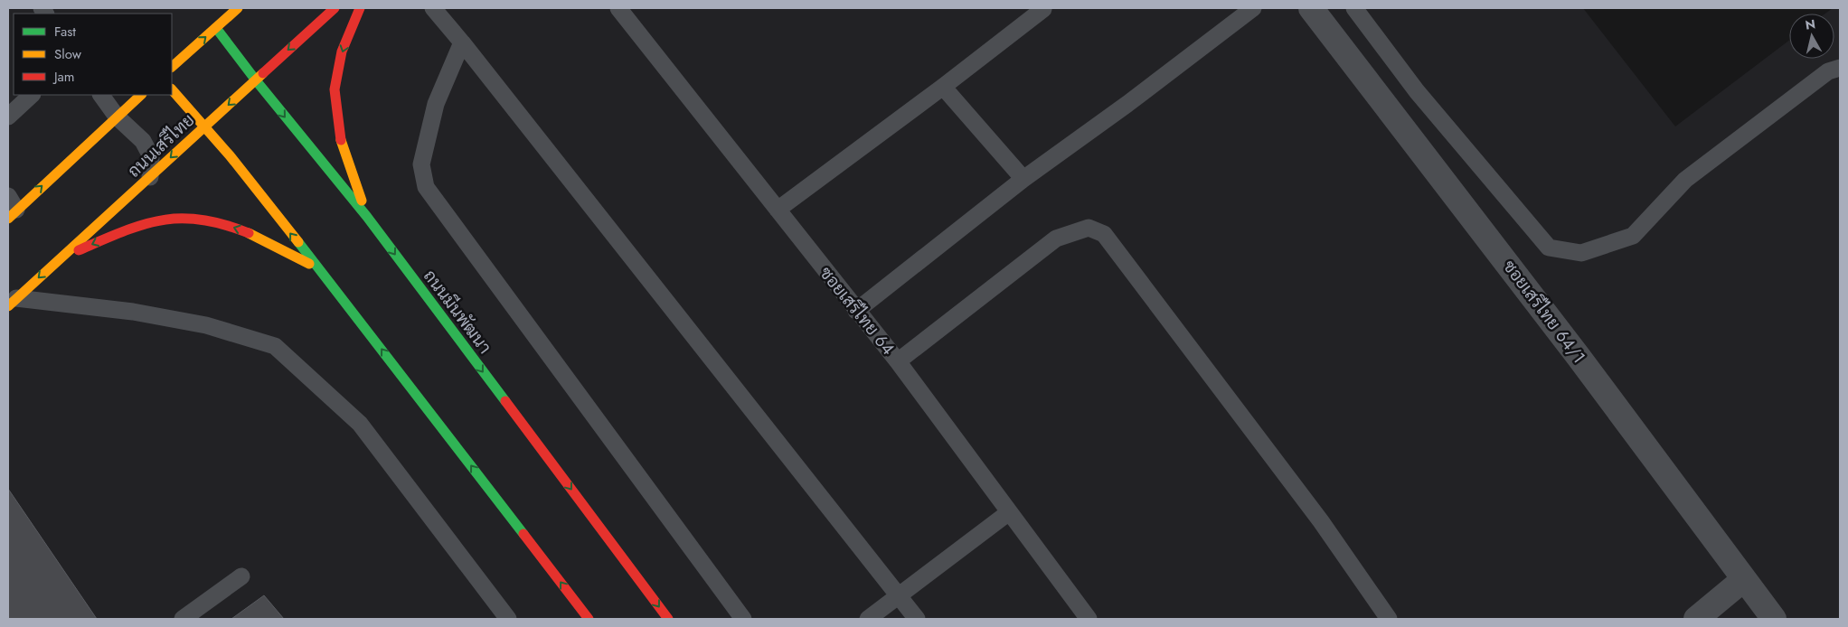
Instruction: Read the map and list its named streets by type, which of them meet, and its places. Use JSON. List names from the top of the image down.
{
  "streets": {
    "street": ["ถนนเสรีไทย", "ถนนมีนพัฒนา", "ซอยเสรีไทย 64/1"],
    "lane": ["ซอยเสรีไทย 64"]
  },
  "crossings": [
    ["ถนนเสรีไทย", "ถนนมีนพัฒนา"]
  ],
  "legend": ["Fast", "Slow", "Jam"],
  "north": "top"
}
